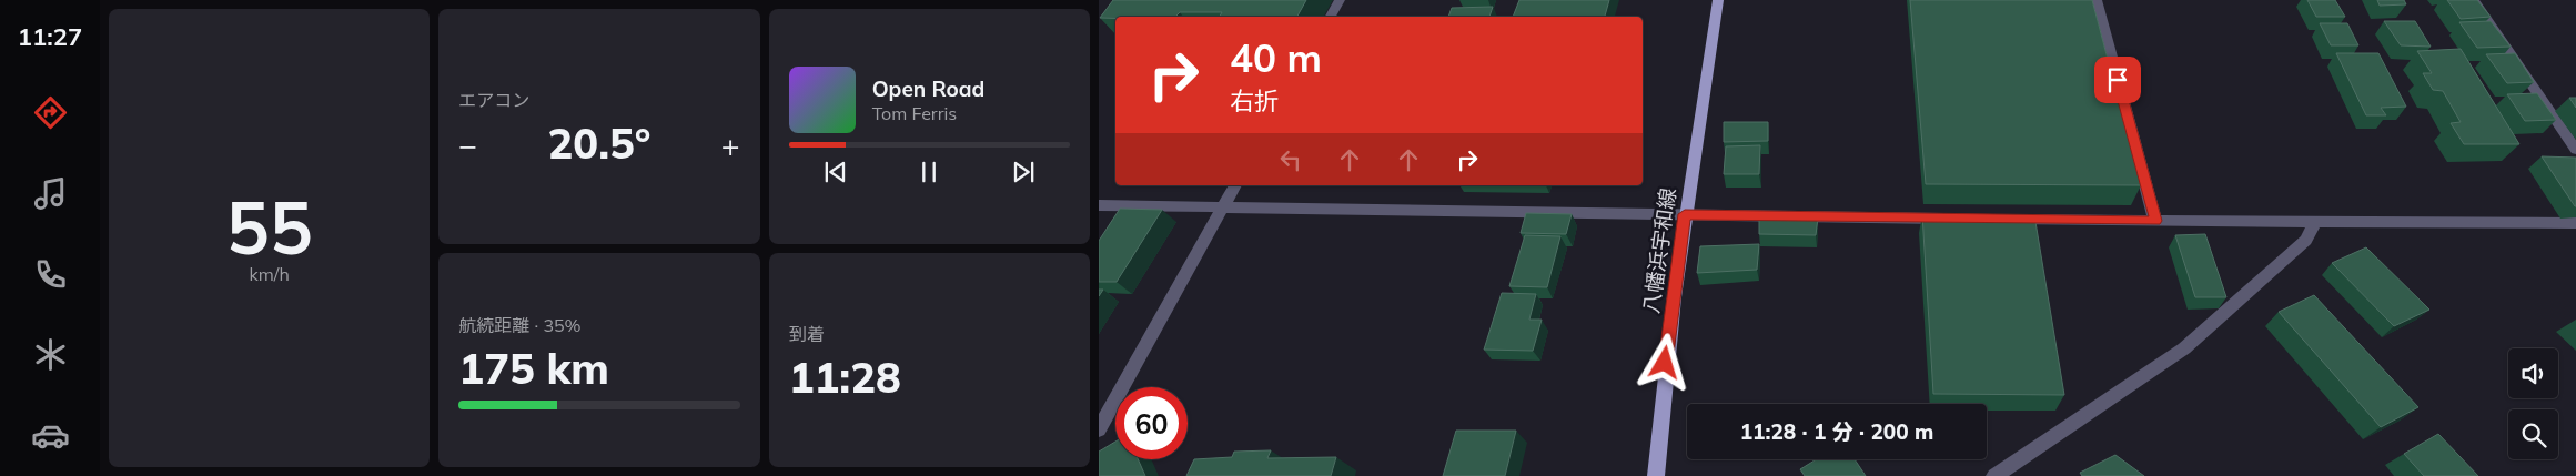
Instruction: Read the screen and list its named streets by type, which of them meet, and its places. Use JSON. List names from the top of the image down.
{
  "streets": {
    "main road": ["八幡浜宇和線"]
  },
  "page": {
    "tabs": "11:27",
    "tile": [
      ["55", "km/h"],
      "エアコン",
      ["航続距離 · 35%", "175 km"],
      ["到着", "11:28"]
    ],
    "turn": ["40 m", "右折"],
    "song": ["Open Road", "Tom Ferris"],
    "heat": ["−", "20.5°", "+"],
    "limit": "60",
    "trip": "11:28 · 1 分 · 200 m"
  }
}
